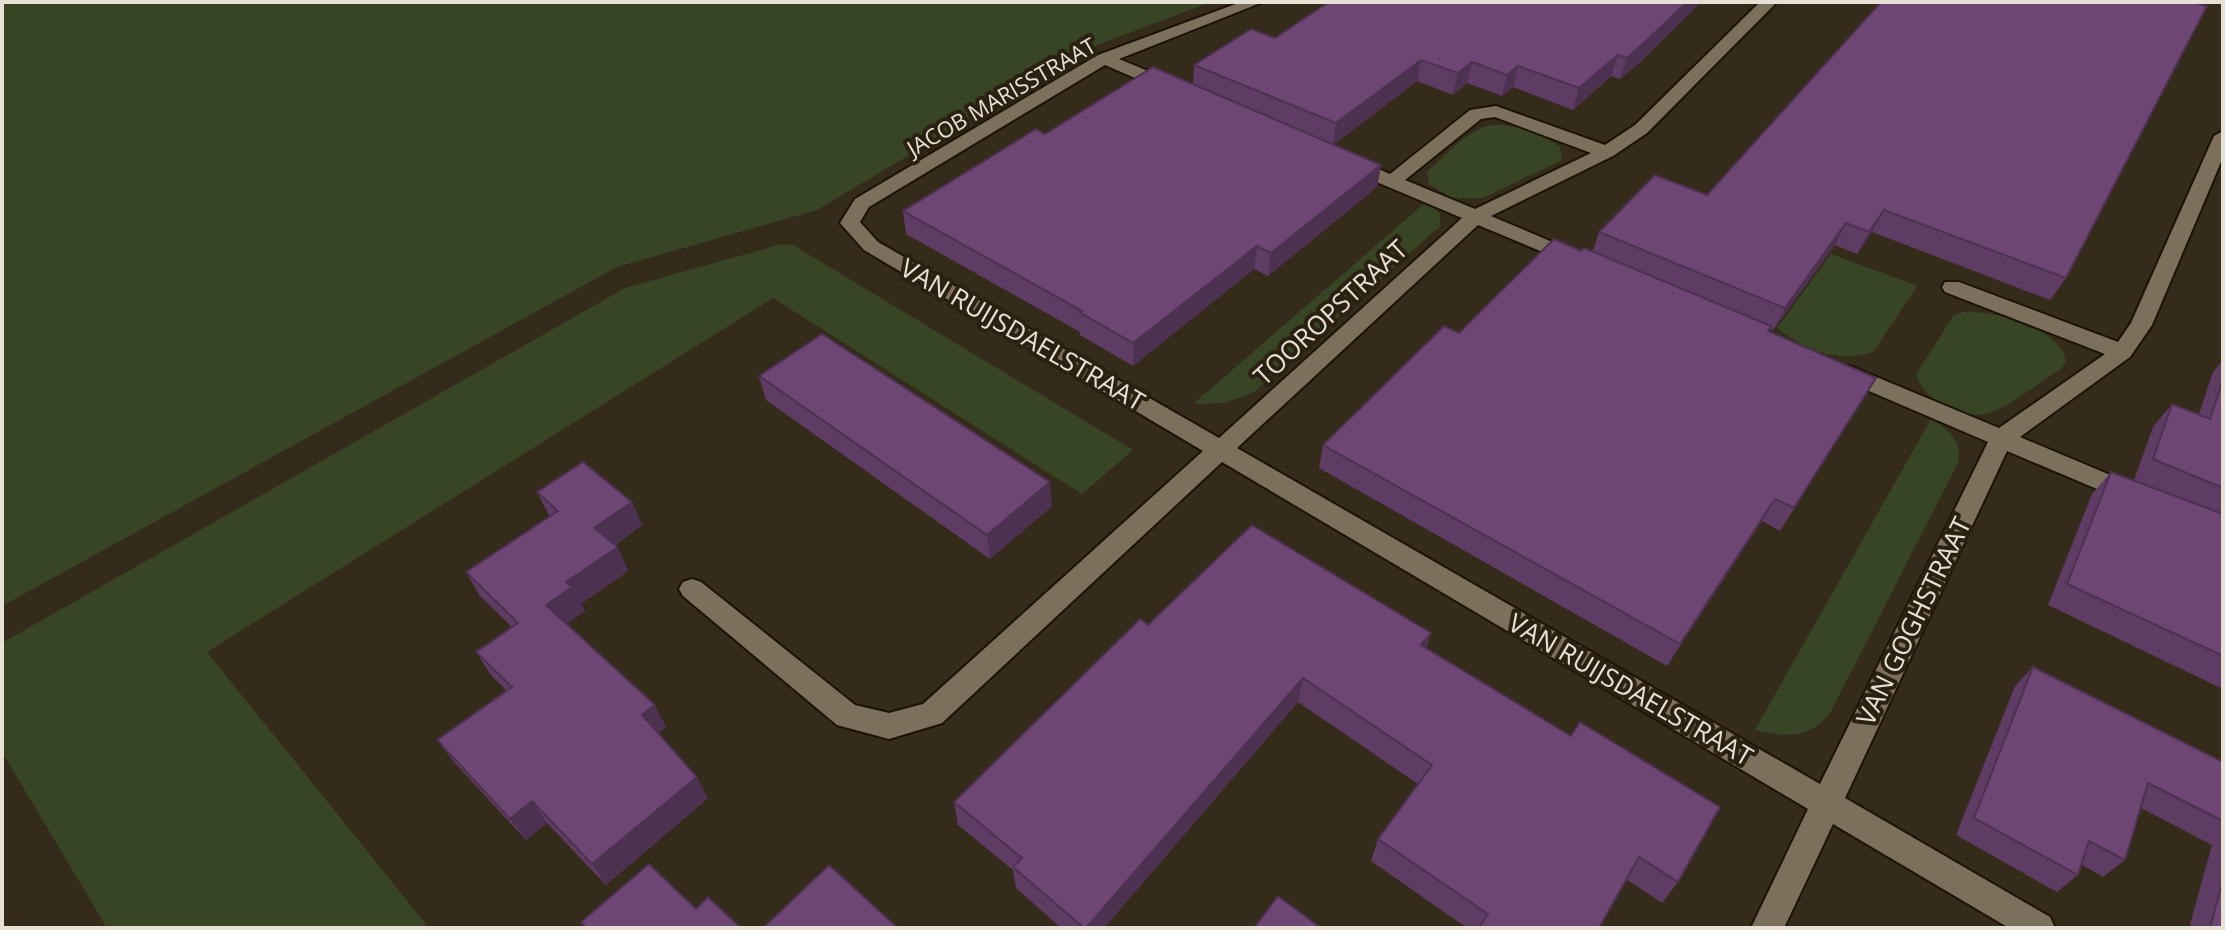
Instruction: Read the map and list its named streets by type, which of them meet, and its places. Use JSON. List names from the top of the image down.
{
  "streets": {
    "street": [
      "JACOB MARISSTRAAT",
      "TOOROPSTRAAT",
      "VAN RUIJSDAELSTRAAT",
      "VAN GOGHSTRAAT"
    ]
  },
  "crossings": [
    ["JACOB MARISSTRAAT", "VAN RUIJSDAELSTRAAT"],
    ["TOOROPSTRAAT", "VAN RUIJSDAELSTRAAT"],
    ["VAN RUIJSDAELSTRAAT", "VAN GOGHSTRAAT"]
  ]
}
